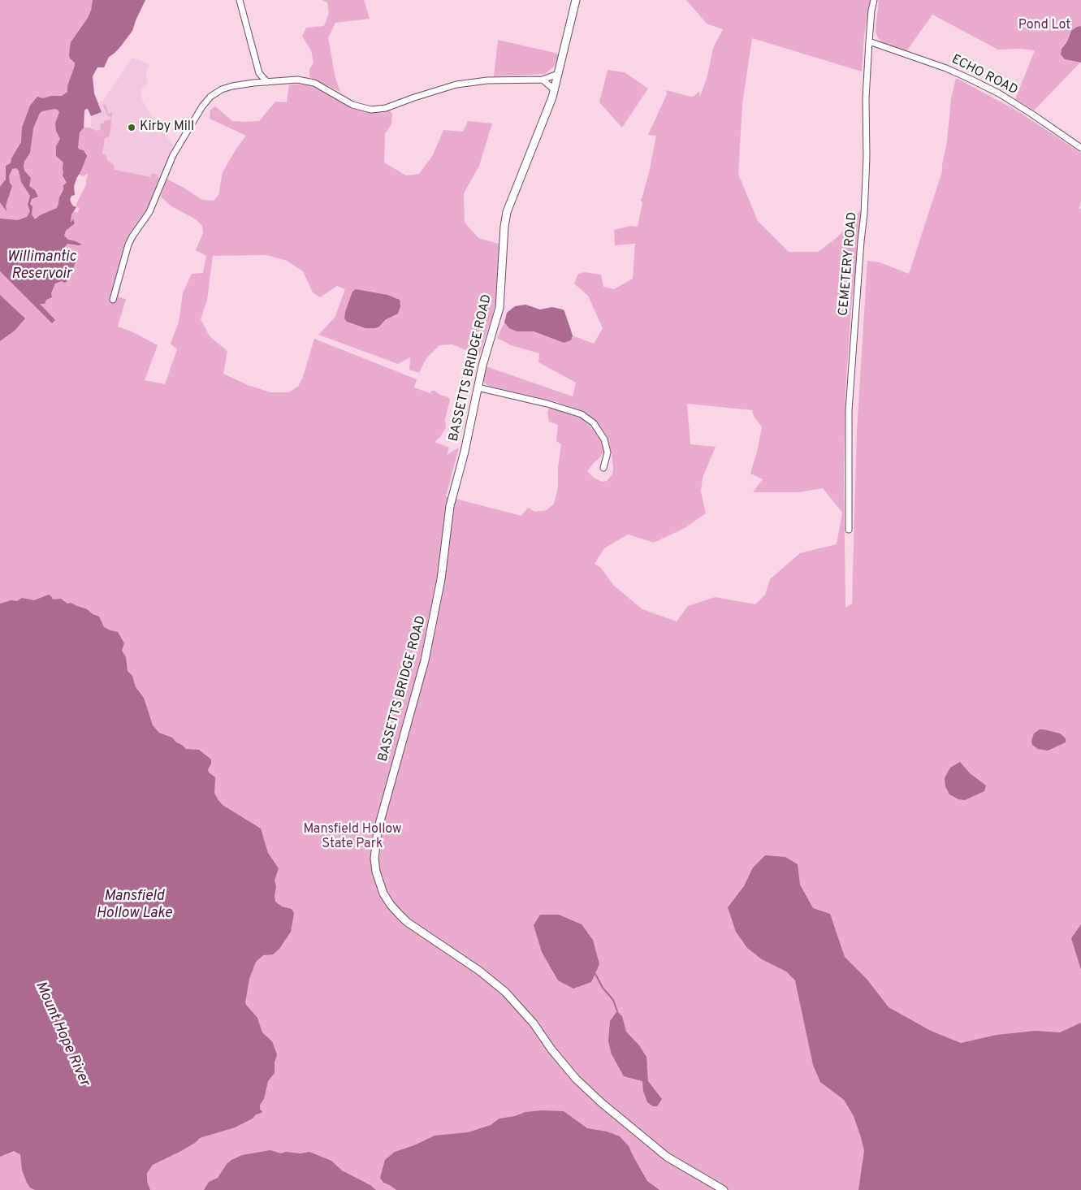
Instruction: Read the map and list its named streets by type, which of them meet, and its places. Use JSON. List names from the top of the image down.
{
  "streets": {
    "street": ["ECHO ROAD", "CEMETERY ROAD", "BASSETTS BRIDGE ROAD"]
  },
  "crossings": [
    ["ECHO ROAD", "CEMETERY ROAD"]
  ],
  "water": ["Willimantic Reservoir", "Mansfield Hollow Lake", "Mount Hope River"],
  "parks": ["Pond Lot", "Mansfield Hollow State Park"],
  "places": ["Kirby Mill"]
}
